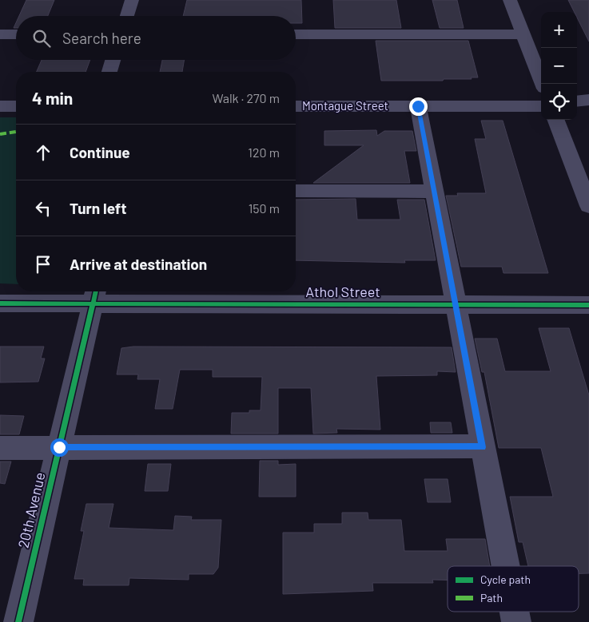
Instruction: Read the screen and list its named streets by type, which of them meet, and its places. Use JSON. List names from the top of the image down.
{
  "streets": {
    "street": ["Montague Street", "Athol Street", "20th Avenue"]
  },
  "crossings": [
    ["Athol Street", "20th Avenue"]
  ],
  "legend": ["Cycle path", "Path"],
  "page": {
    "map_buttons": ["+", "−"],
    "search": "Search here",
    "heading": ["4 min", "Walk · 270 m"],
    "list": [
      ["Continue", "120 m"],
      ["Turn left", "150 m"],
      "Arrive at destination"
    ]
  }
}
